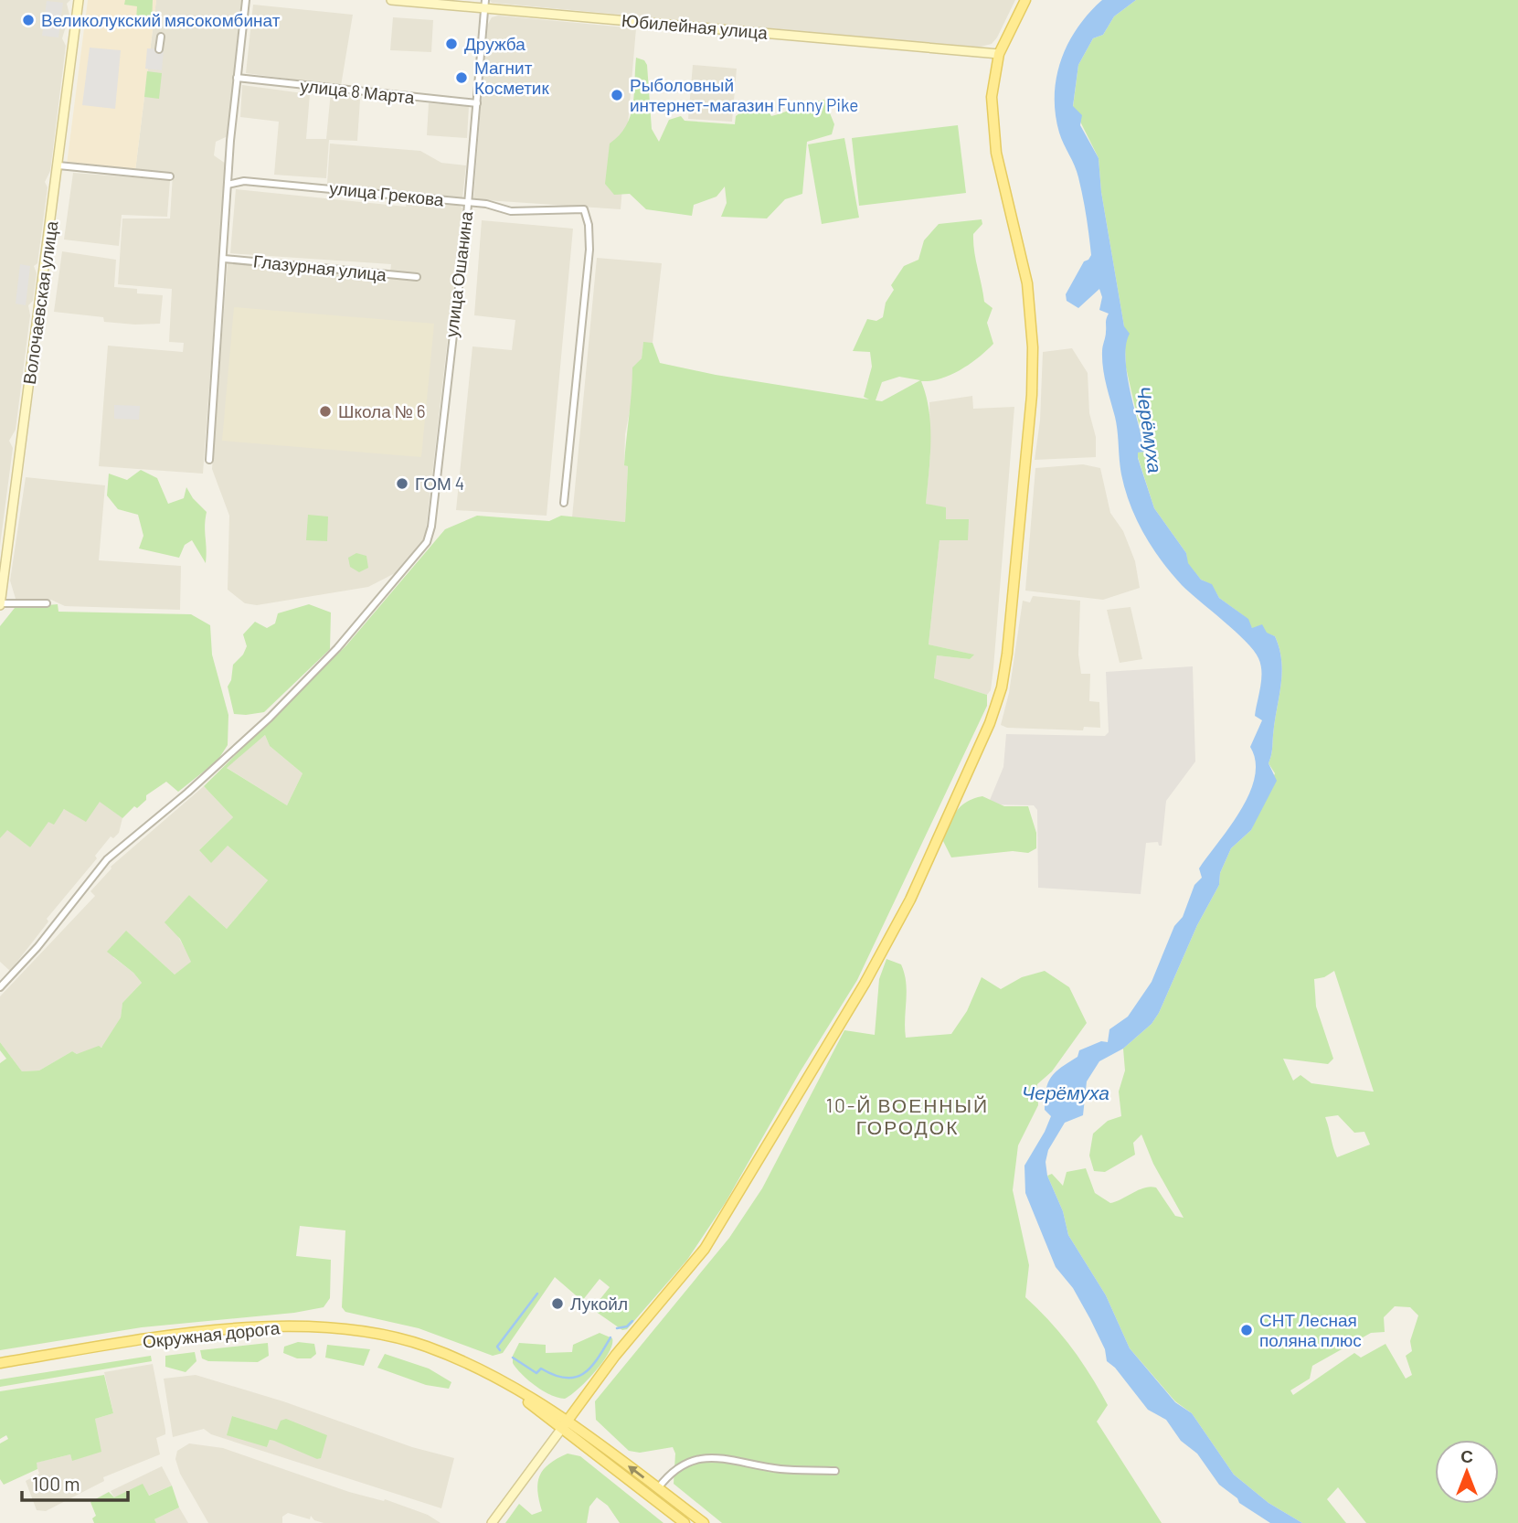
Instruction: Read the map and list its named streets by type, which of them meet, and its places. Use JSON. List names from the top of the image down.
{
  "streets": {
    "main road": ["Окружная дорога"],
    "street": [
      "Юбилейная улица",
      "улица 8 Марта",
      "улица Грекова",
      "Глазурная улица",
      "улица Ошанина",
      "Волочаевская улица"
    ]
  },
  "crossings": [
    ["Юбилейная улица", "улица Ошанина"],
    ["улица 8 Марта", "улица Ошанина"],
    ["улица Грекова", "улица Ошанина"]
  ],
  "districts": ["10-Й ВОЕННЫЙ ГОРОДОК"],
  "water": ["Черёмуха"],
  "places": [
    "Великолукский мясокомбинат",
    "Дружба",
    "Магнит Косметик",
    "Рыболовный интернет-магазин Funny Pike",
    "Школа № 6",
    "ГОМ 4",
    "Лукойл",
    "СНТ Лесная поляна плюс"
  ],
  "scale_bar": "100 m",
  "north": "top"
}
